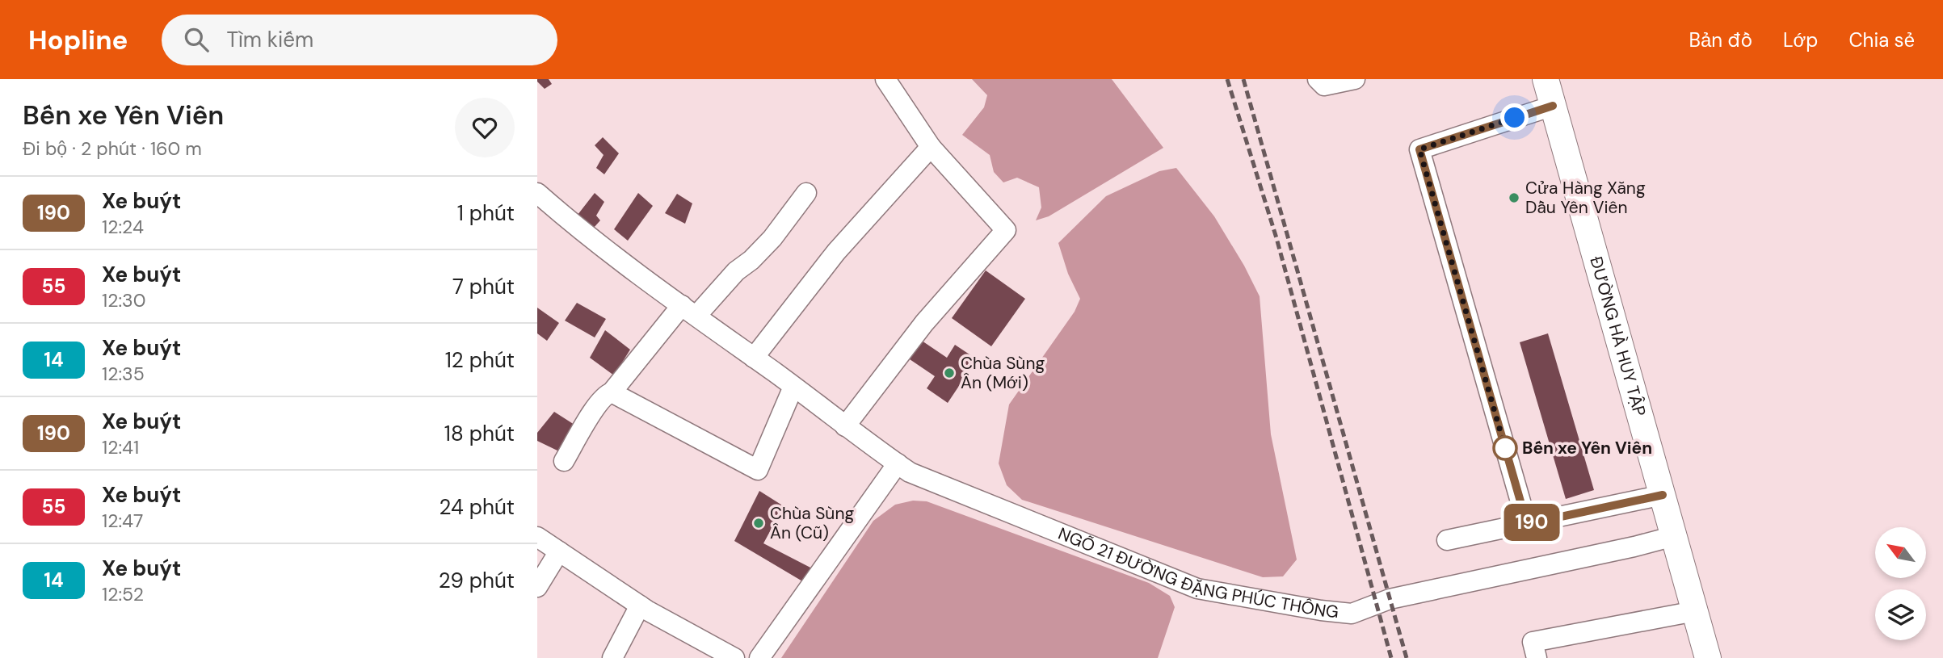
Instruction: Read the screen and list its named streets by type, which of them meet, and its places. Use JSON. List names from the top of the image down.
{
  "streets": {
    "main road": ["ĐƯỜNG HÀ HUY TẬP"],
    "street": ["NGÕ 21 ĐƯỜNG ĐẶNG PHÚC THÔNG"]
  },
  "crossings": [
    ["ĐƯỜNG HÀ HUY TẬP", "NGÕ 21 ĐƯỜNG ĐẶNG PHÚC THÔNG"]
  ],
  "places": [
    "Cửa Hàng Xăng Dầu Yên Viên",
    "Chùa Sùng Ân (Mới)",
    "Bến xe Yên Viên",
    "Chùa Sùng Ân (Cũ)"
  ],
  "lines": ["bus line 190"],
  "north": "top left",
  "page": {
    "header": "Hopline",
    "search": "Tìm kiếm",
    "nav": ["Bản đồ", "Lớp", "Chia sẻ"],
    "heading": ["Bến xe Yên Viên", "Đi bộ · 2 phút · 160 m"],
    "on_map": "190",
    "list": [
      {
        "mark": "190",
        "name": "Xe buýt",
        "note": "12:24",
        "value": "1 phút"
      },
      {
        "mark": "55",
        "name": "Xe buýt",
        "note": "12:30",
        "value": "7 phút"
      },
      {
        "mark": "14",
        "name": "Xe buýt",
        "note": "12:35",
        "value": "12 phút"
      },
      {
        "mark": "190",
        "name": "Xe buýt",
        "note": "12:41",
        "value": "18 phút"
      },
      {
        "mark": "55",
        "name": "Xe buýt",
        "note": "12:47",
        "value": "24 phút"
      },
      {
        "mark": "14",
        "name": "Xe buýt",
        "note": "12:52",
        "value": "29 phút"
      }
    ]
  }
}
